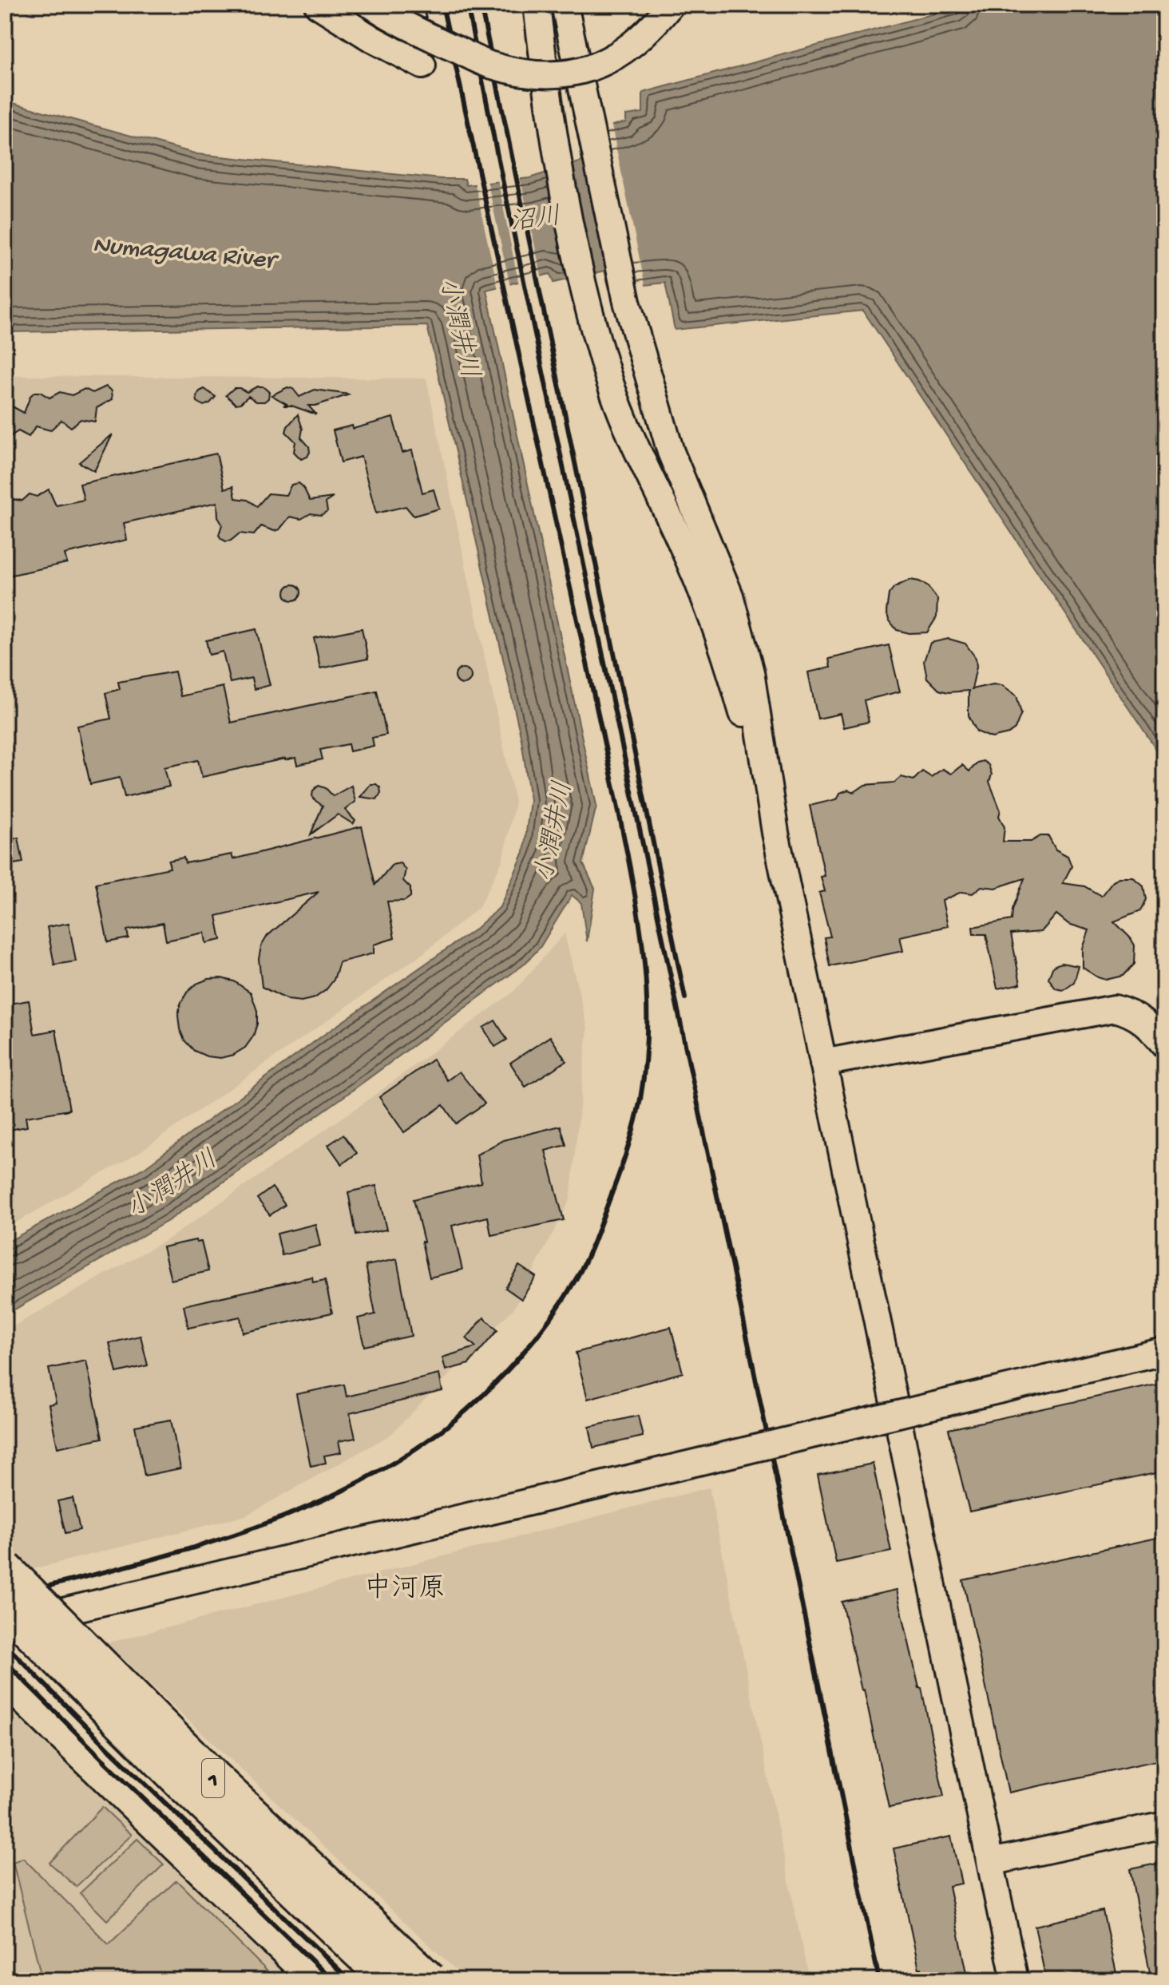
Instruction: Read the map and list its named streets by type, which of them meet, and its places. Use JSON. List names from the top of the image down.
{
  "streets": {
    "highway": ["1"]
  },
  "districts": ["中河原"],
  "water": ["沼川", "Numagawa River", "小潤井川"]
}
